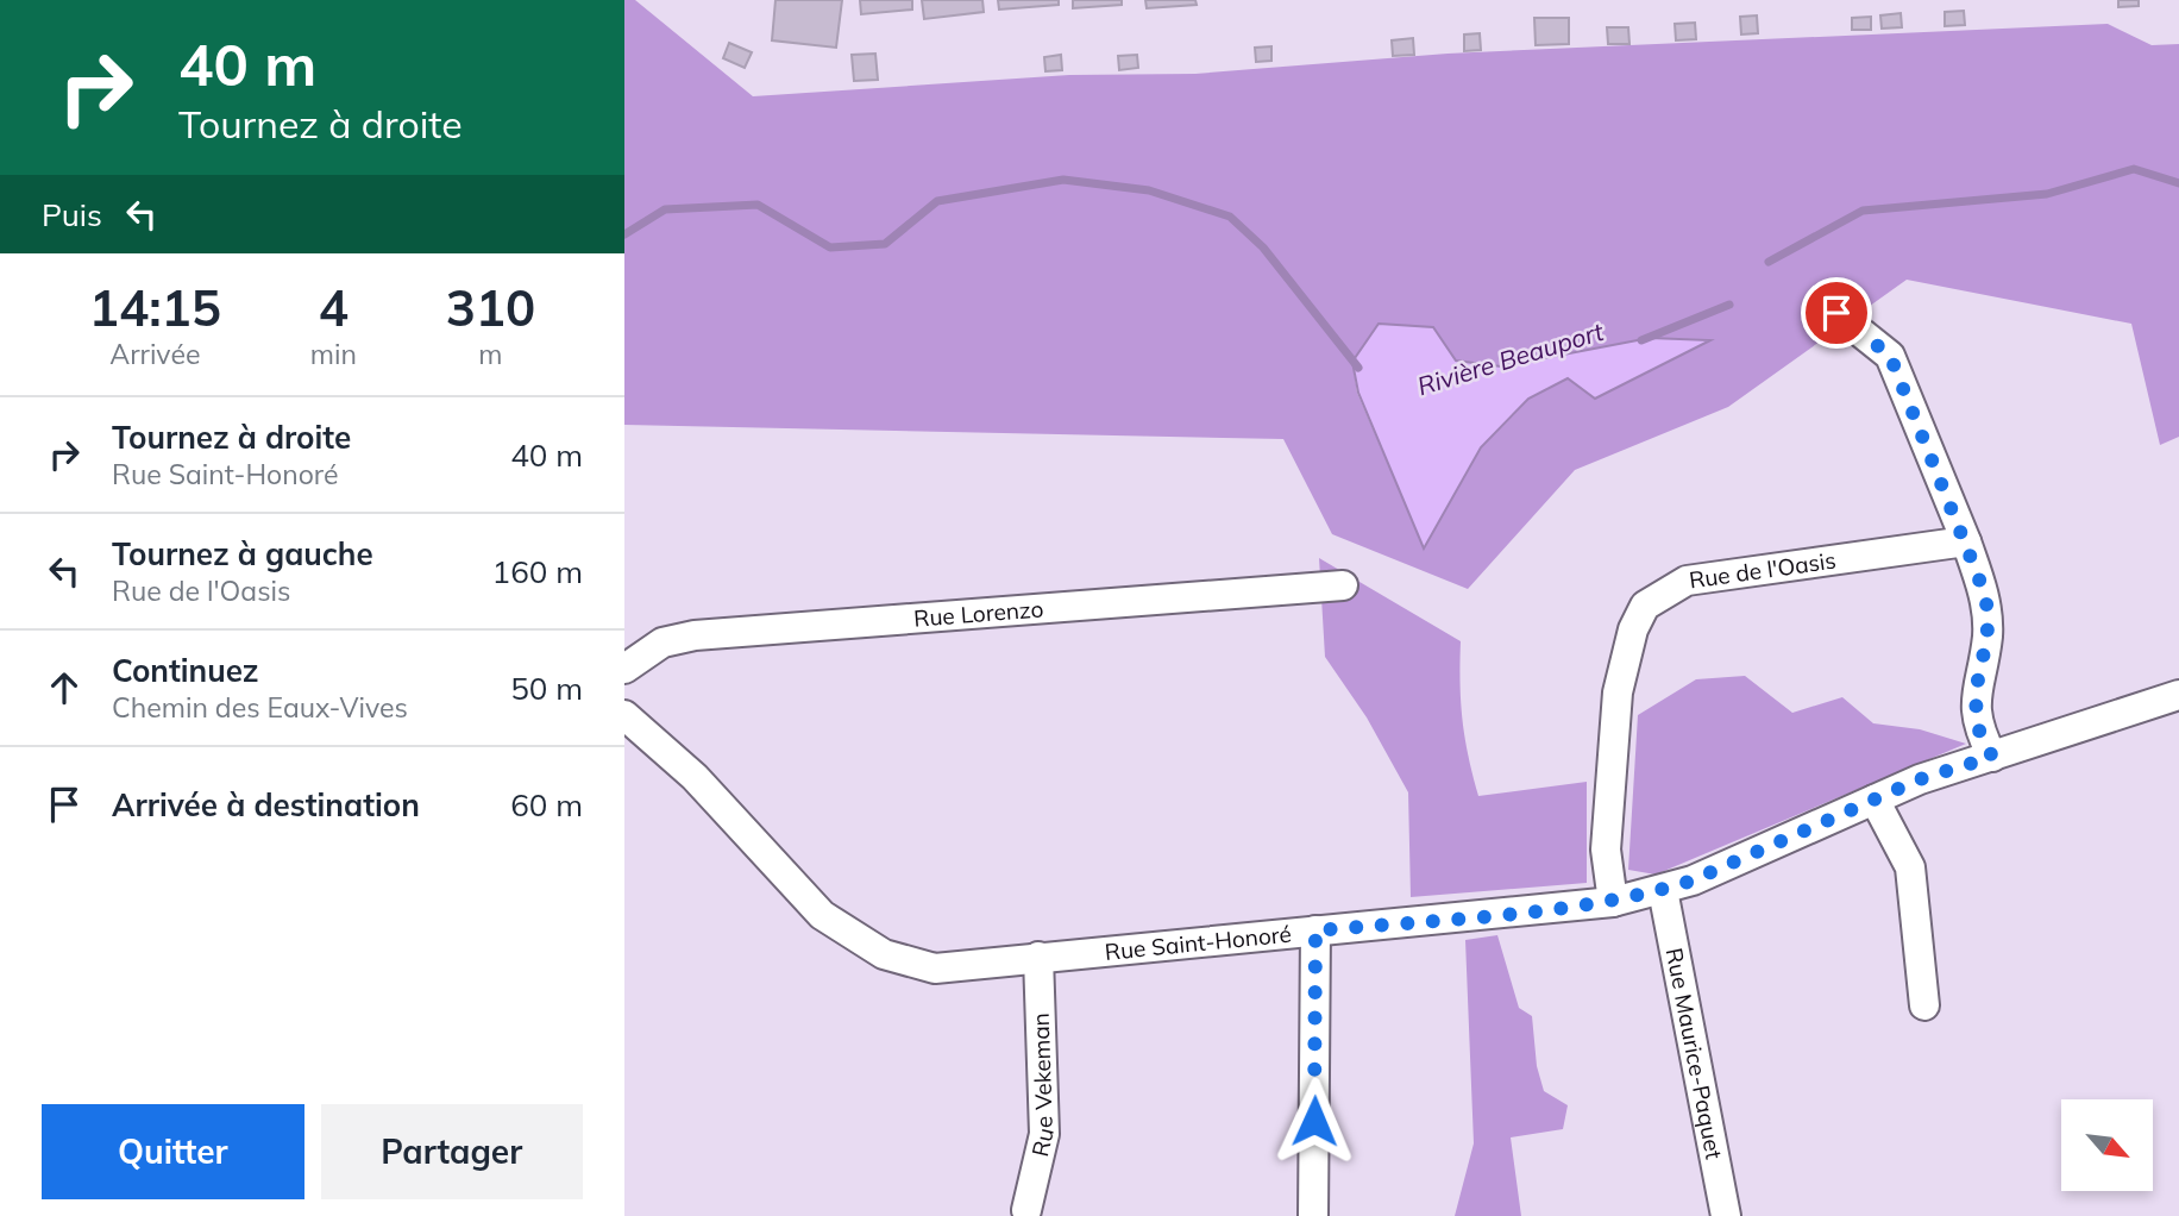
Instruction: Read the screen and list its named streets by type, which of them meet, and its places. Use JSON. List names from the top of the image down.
{
  "streets": {
    "street": [
      "Rue de l'Oasis",
      "Rue Lorenzo",
      "Rue Saint-Honoré",
      "Rue Maurice-Paquet",
      "Rue Vekeman"
    ]
  },
  "crossings": [
    ["Rue de l'Oasis", "Rue Saint-Honoré"],
    ["Rue Saint-Honoré", "Rue Maurice-Paquet"],
    ["Rue Saint-Honoré", "Rue Vekeman"]
  ],
  "water": ["Rivière Beauport"],
  "north": "bottom right",
  "page": {
    "turn": ["40 m", "Tournez à droite"],
    "then": "Puis",
    "eta": [
      "14:15",
      "Arrivée",
      "4",
      "min",
      "310",
      "m"
    ],
    "list": [
      {
        "name": "Tournez à droite",
        "note": "Rue Saint-Honoré",
        "value": "40 m"
      },
      {
        "name": "Tournez à gauche",
        "note": "Rue de l'Oasis",
        "value": "160 m"
      },
      {
        "name": "Continuez",
        "note": "Chemin des Eaux-Vives",
        "value": "50 m"
      },
      {
        "name": "Arrivée à destination",
        "value": "60 m"
      }
    ],
    "buttons": ["Quitter", "Partager"]
  }
}
